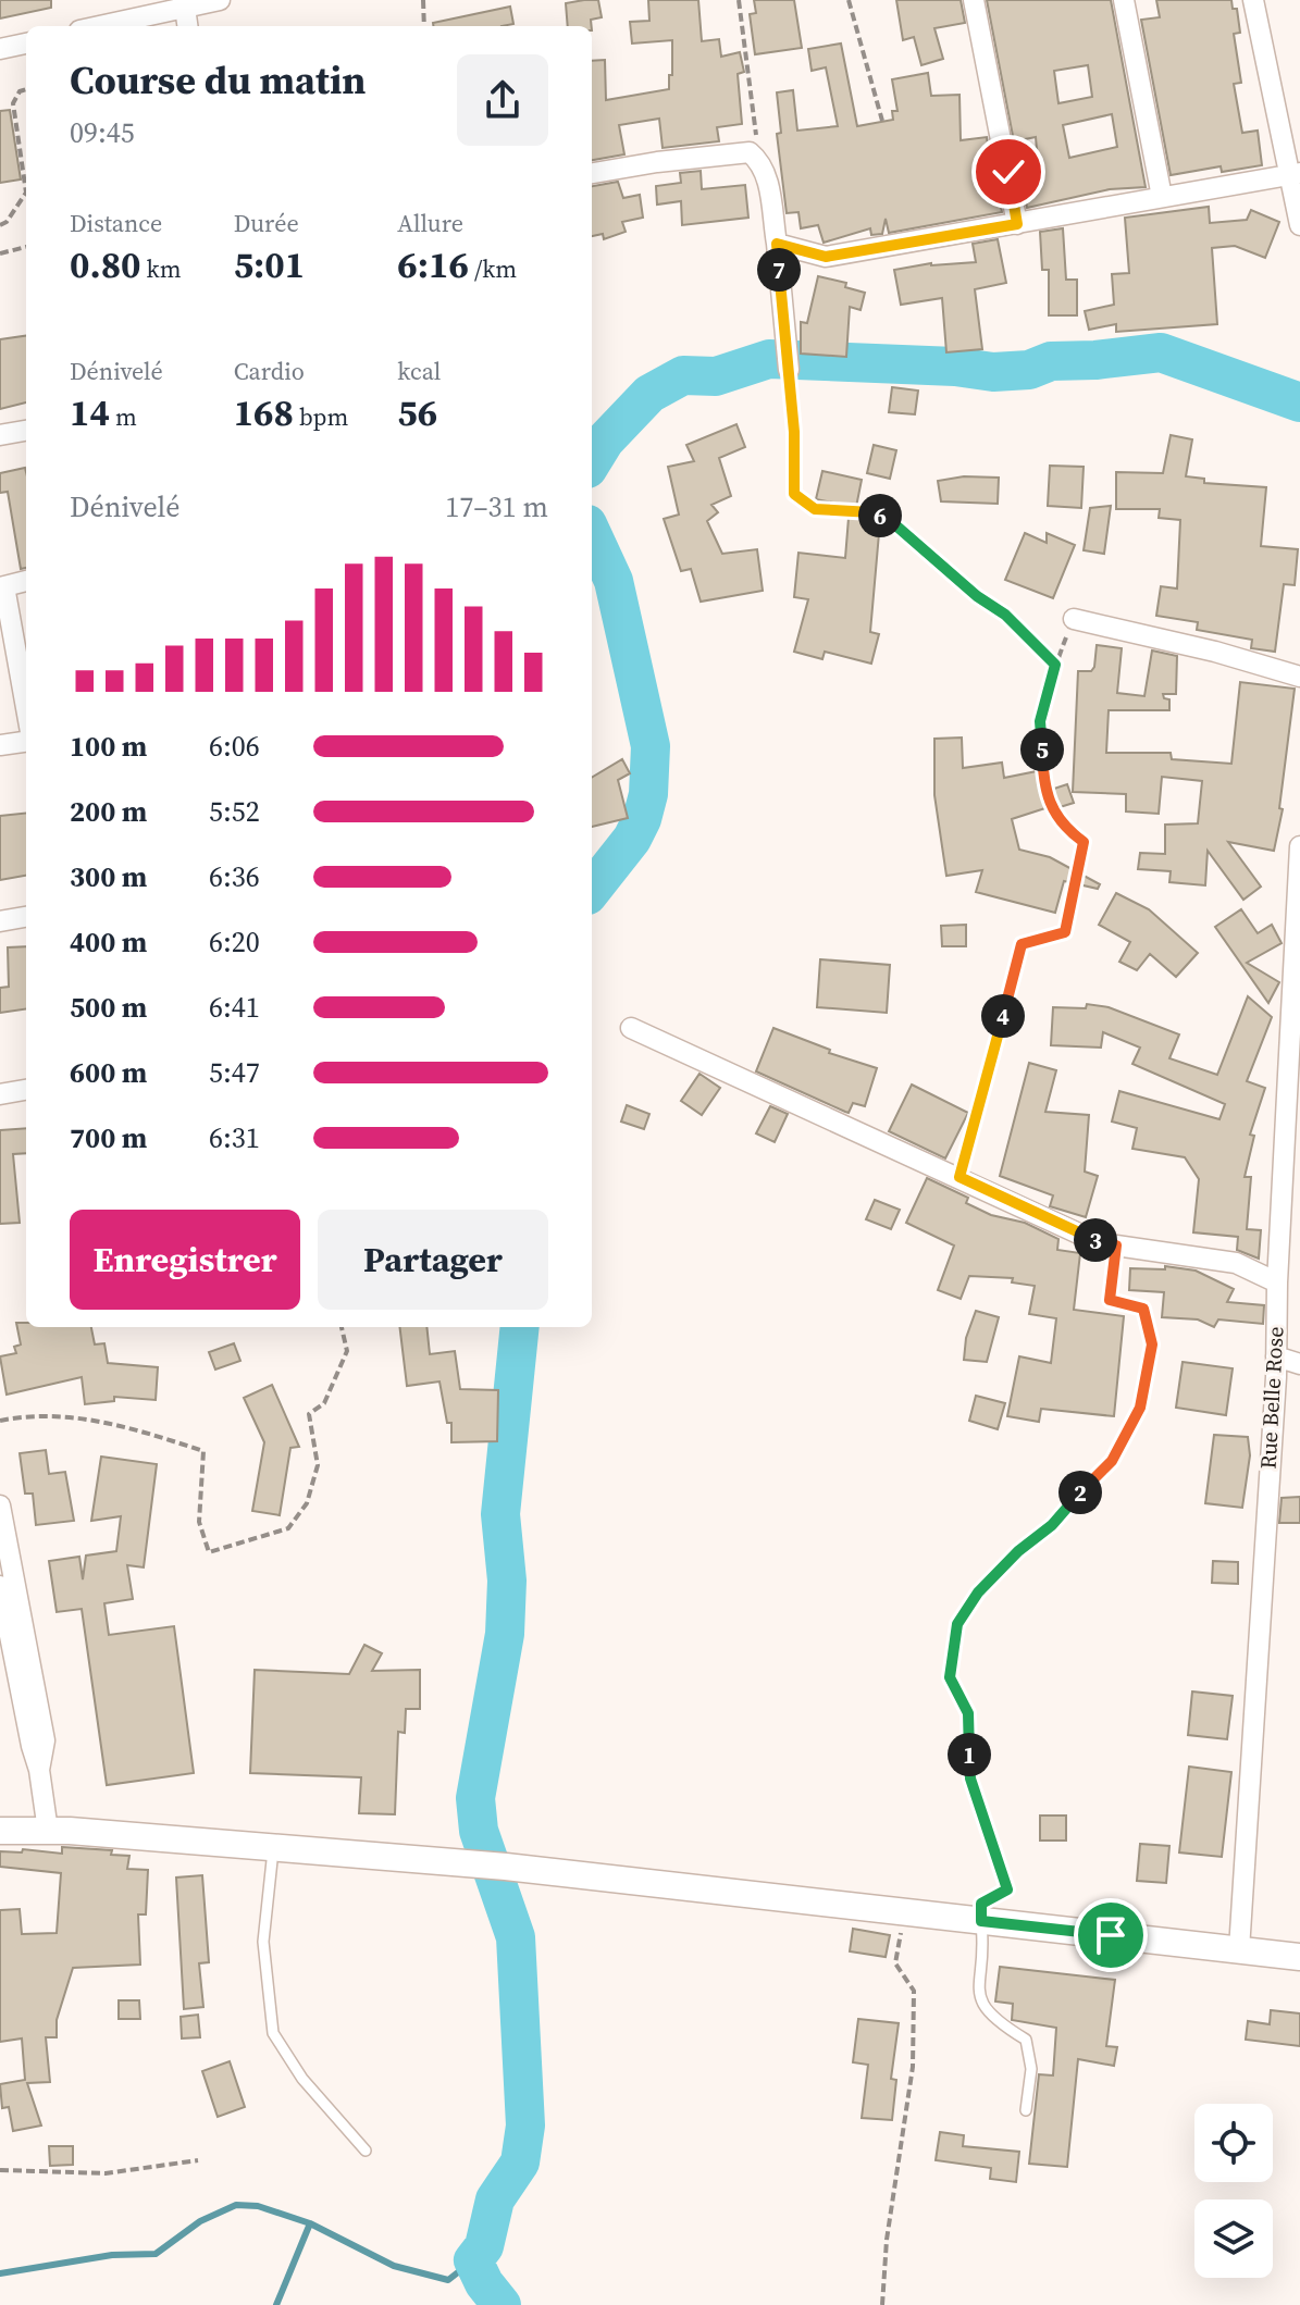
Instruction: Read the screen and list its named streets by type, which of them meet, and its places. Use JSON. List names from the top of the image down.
{
  "streets": {
    "street": ["Rue Belle Rose"]
  },
  "page": {
    "heading": ["Course du matin", "09:45"],
    "stats": [
      ["Distance", "0.80 km"],
      ["Durée", "5:01"],
      ["Allure", "6:16 /km"],
      ["Dénivelé", "14 m"],
      ["Cardio", "168 bpm"],
      ["kcal", "56"]
    ],
    "pins": [
      "7",
      "6",
      "5",
      "4",
      "3",
      "2",
      "1"
    ],
    "chart": ["Dénivelé", "17–31 m"],
    "list": [
      {
        "name": "100 m",
        "note": "6:06"
      },
      {
        "name": "200 m",
        "note": "5:52"
      },
      {
        "name": "300 m",
        "note": "6:36"
      },
      {
        "name": "400 m",
        "note": "6:20"
      },
      {
        "name": "500 m",
        "note": "6:41"
      },
      {
        "name": "600 m",
        "note": "5:47"
      },
      {
        "name": "700 m",
        "note": "6:31"
      }
    ],
    "buttons": ["Enregistrer", "Partager"]
  }
}
